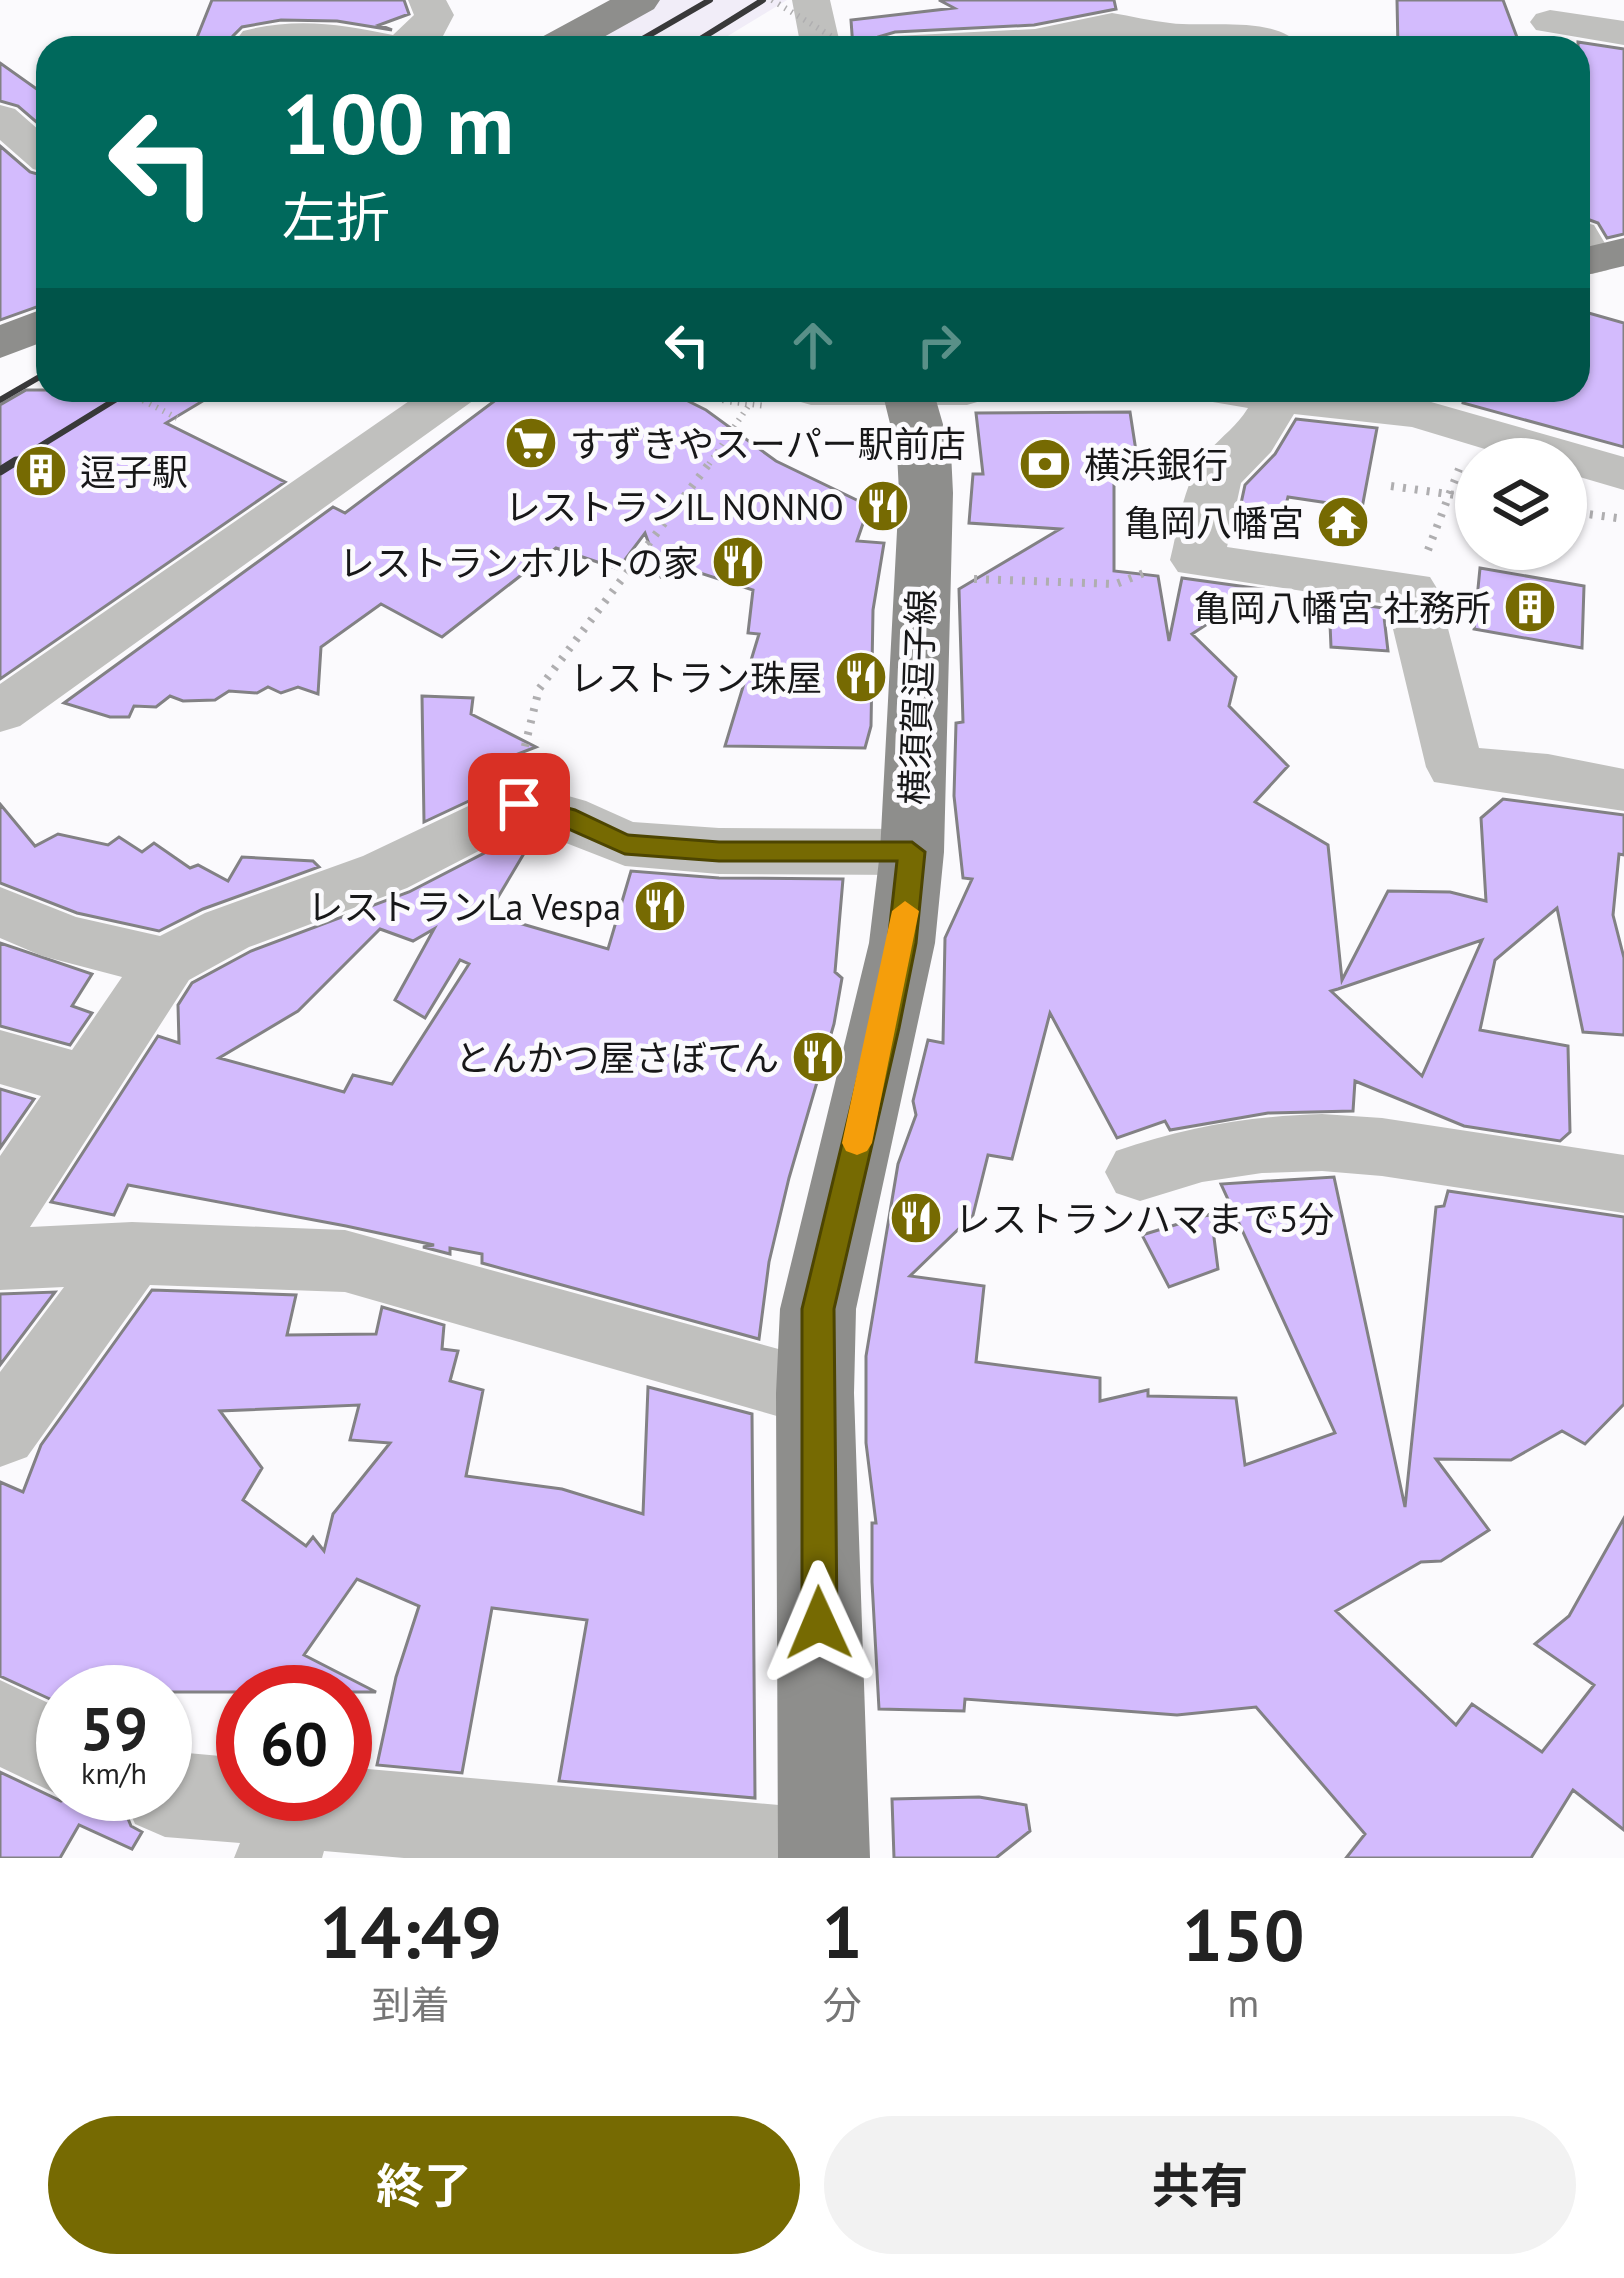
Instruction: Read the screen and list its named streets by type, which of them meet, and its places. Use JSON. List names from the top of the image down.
{
  "streets": {
    "main road": ["横須賀逗子線"]
  },
  "places": {
    "supermarket": ["すずきやスーパー駅前店"],
    "bank": ["横浜銀行"],
    "building": ["逗子駅", "亀岡八幡宮 社務所"],
    "restaurant": [
      "レストランIL NONNO",
      "レストランホルトの家",
      "レストラン珠屋",
      "レストランLa Vespa",
      "とんかつ屋さぼてん",
      "レストランハマまで5分"
    ],
    "temple": ["亀岡八幡宮"]
  },
  "page": {
    "turn": ["100 m", "左折"],
    "speed": "59 km/h",
    "limit": "60",
    "eta": [
      "14:49",
      "到着",
      "1",
      "分",
      "150",
      "m"
    ],
    "buttons": ["終了", "共有"]
  }
}
